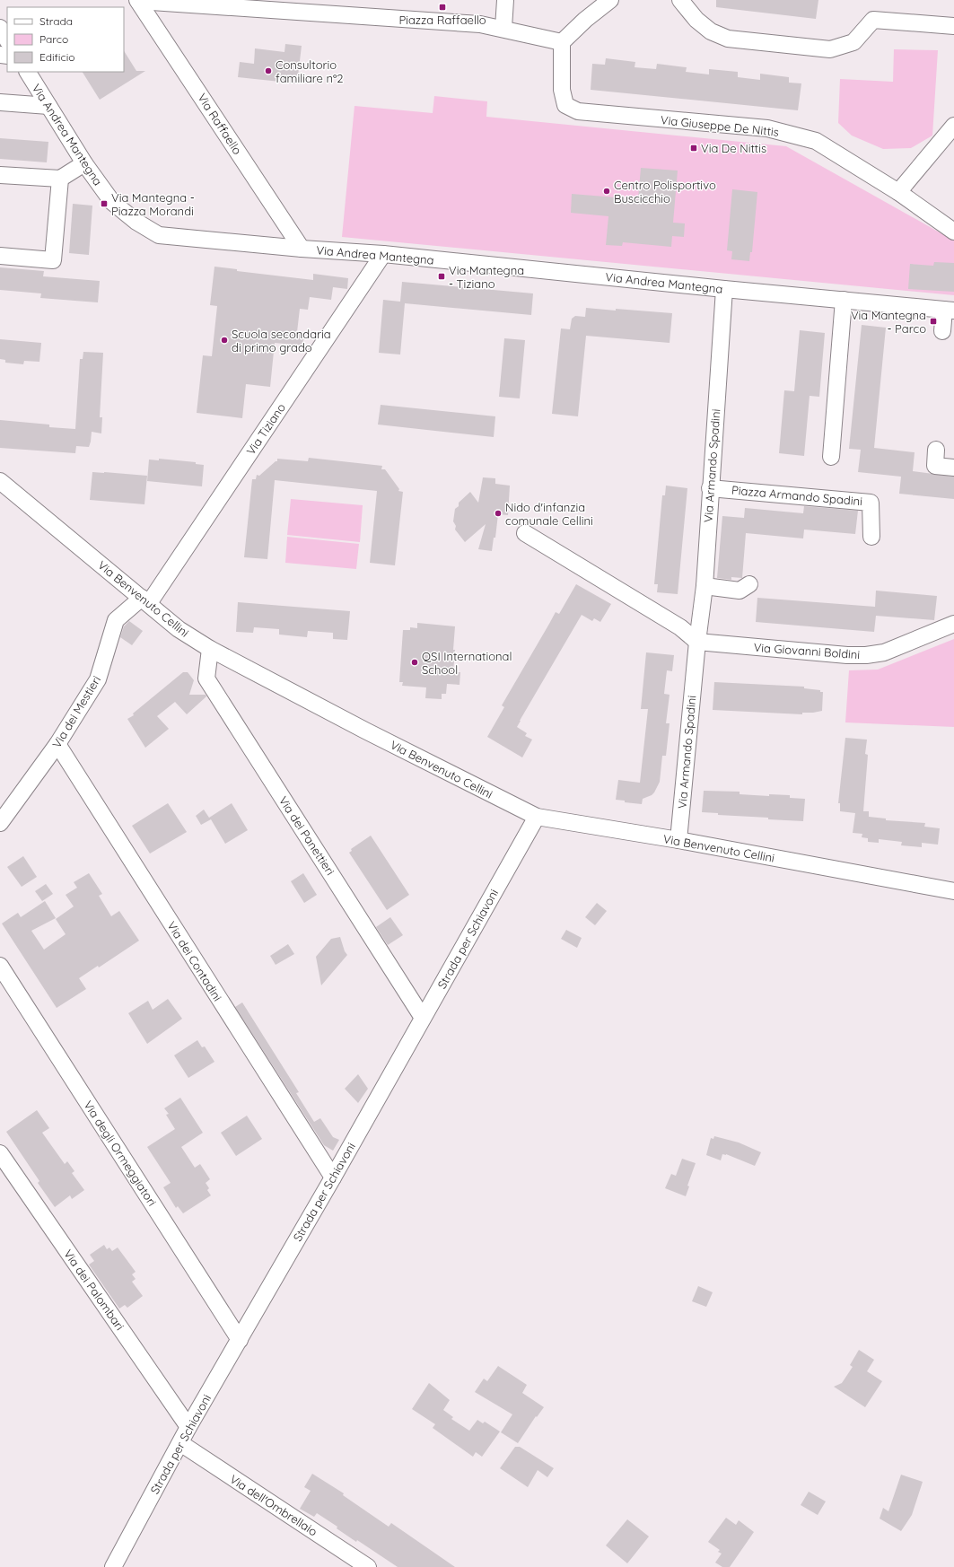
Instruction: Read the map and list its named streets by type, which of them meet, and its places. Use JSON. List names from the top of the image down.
{
  "streets": {
    "street": [
      "Via Raffaello",
      "Via Giuseppe De Nittis",
      "Via Andrea Mantegna",
      "Via Tiziano",
      "Via Armando Spadini",
      "Piazza Armando Spadini",
      "Via Benvenuto Cellini",
      "Via Giovanni Boldini",
      "Via dei Mestieri",
      "Via dei Panettieri",
      "Strada per Schiavoni",
      "Via dei Contadini",
      "Via degli Ormeggiatori",
      "Via dei Palombari",
      "Via dell'Ombrellaio"
    ]
  },
  "crossings": [
    ["Via Raffaello", "Via Andrea Mantegna"],
    ["Via Andrea Mantegna", "Via Tiziano"],
    ["Via Andrea Mantegna", "Via Armando Spadini"],
    ["Via Tiziano", "Via Benvenuto Cellini"],
    ["Via Tiziano", "Via dei Mestieri"],
    ["Via Armando Spadini", "Piazza Armando Spadini"],
    ["Via Armando Spadini", "Via Benvenuto Cellini"],
    ["Via Armando Spadini", "Via Giovanni Boldini"],
    ["Via Benvenuto Cellini", "Via dei Mestieri"],
    ["Via Benvenuto Cellini", "Via dei Panettieri"],
    ["Via Benvenuto Cellini", "Strada per Schiavoni"],
    ["Via dei Mestieri", "Via dei Contadini"],
    ["Via dei Panettieri", "Strada per Schiavoni"],
    ["Strada per Schiavoni", "Via dei Contadini"],
    ["Strada per Schiavoni", "Via degli Ormeggiatori"],
    ["Strada per Schiavoni", "Via dei Palombari"],
    ["Strada per Schiavoni", "Via dell'Ombrellaio"]
  ],
  "places": {
    "transit": [
      "Piazza Raffaello",
      "Via De Nittis",
      "Via Mantegna - Piazza Morandi",
      "Via Mantegna - Tiziano",
      "Via Mantegna - Parco"
    ],
    "other": [
      "Consultorio familiare n°2",
      "Centro Polisportivo Buscicchio",
      "Scuola secondaria di primo grado",
      "Nido d'infanzia comunale Cellini",
      "QSI International School"
    ]
  },
  "legend": ["Strada", "Parco", "Edificio"]
}
